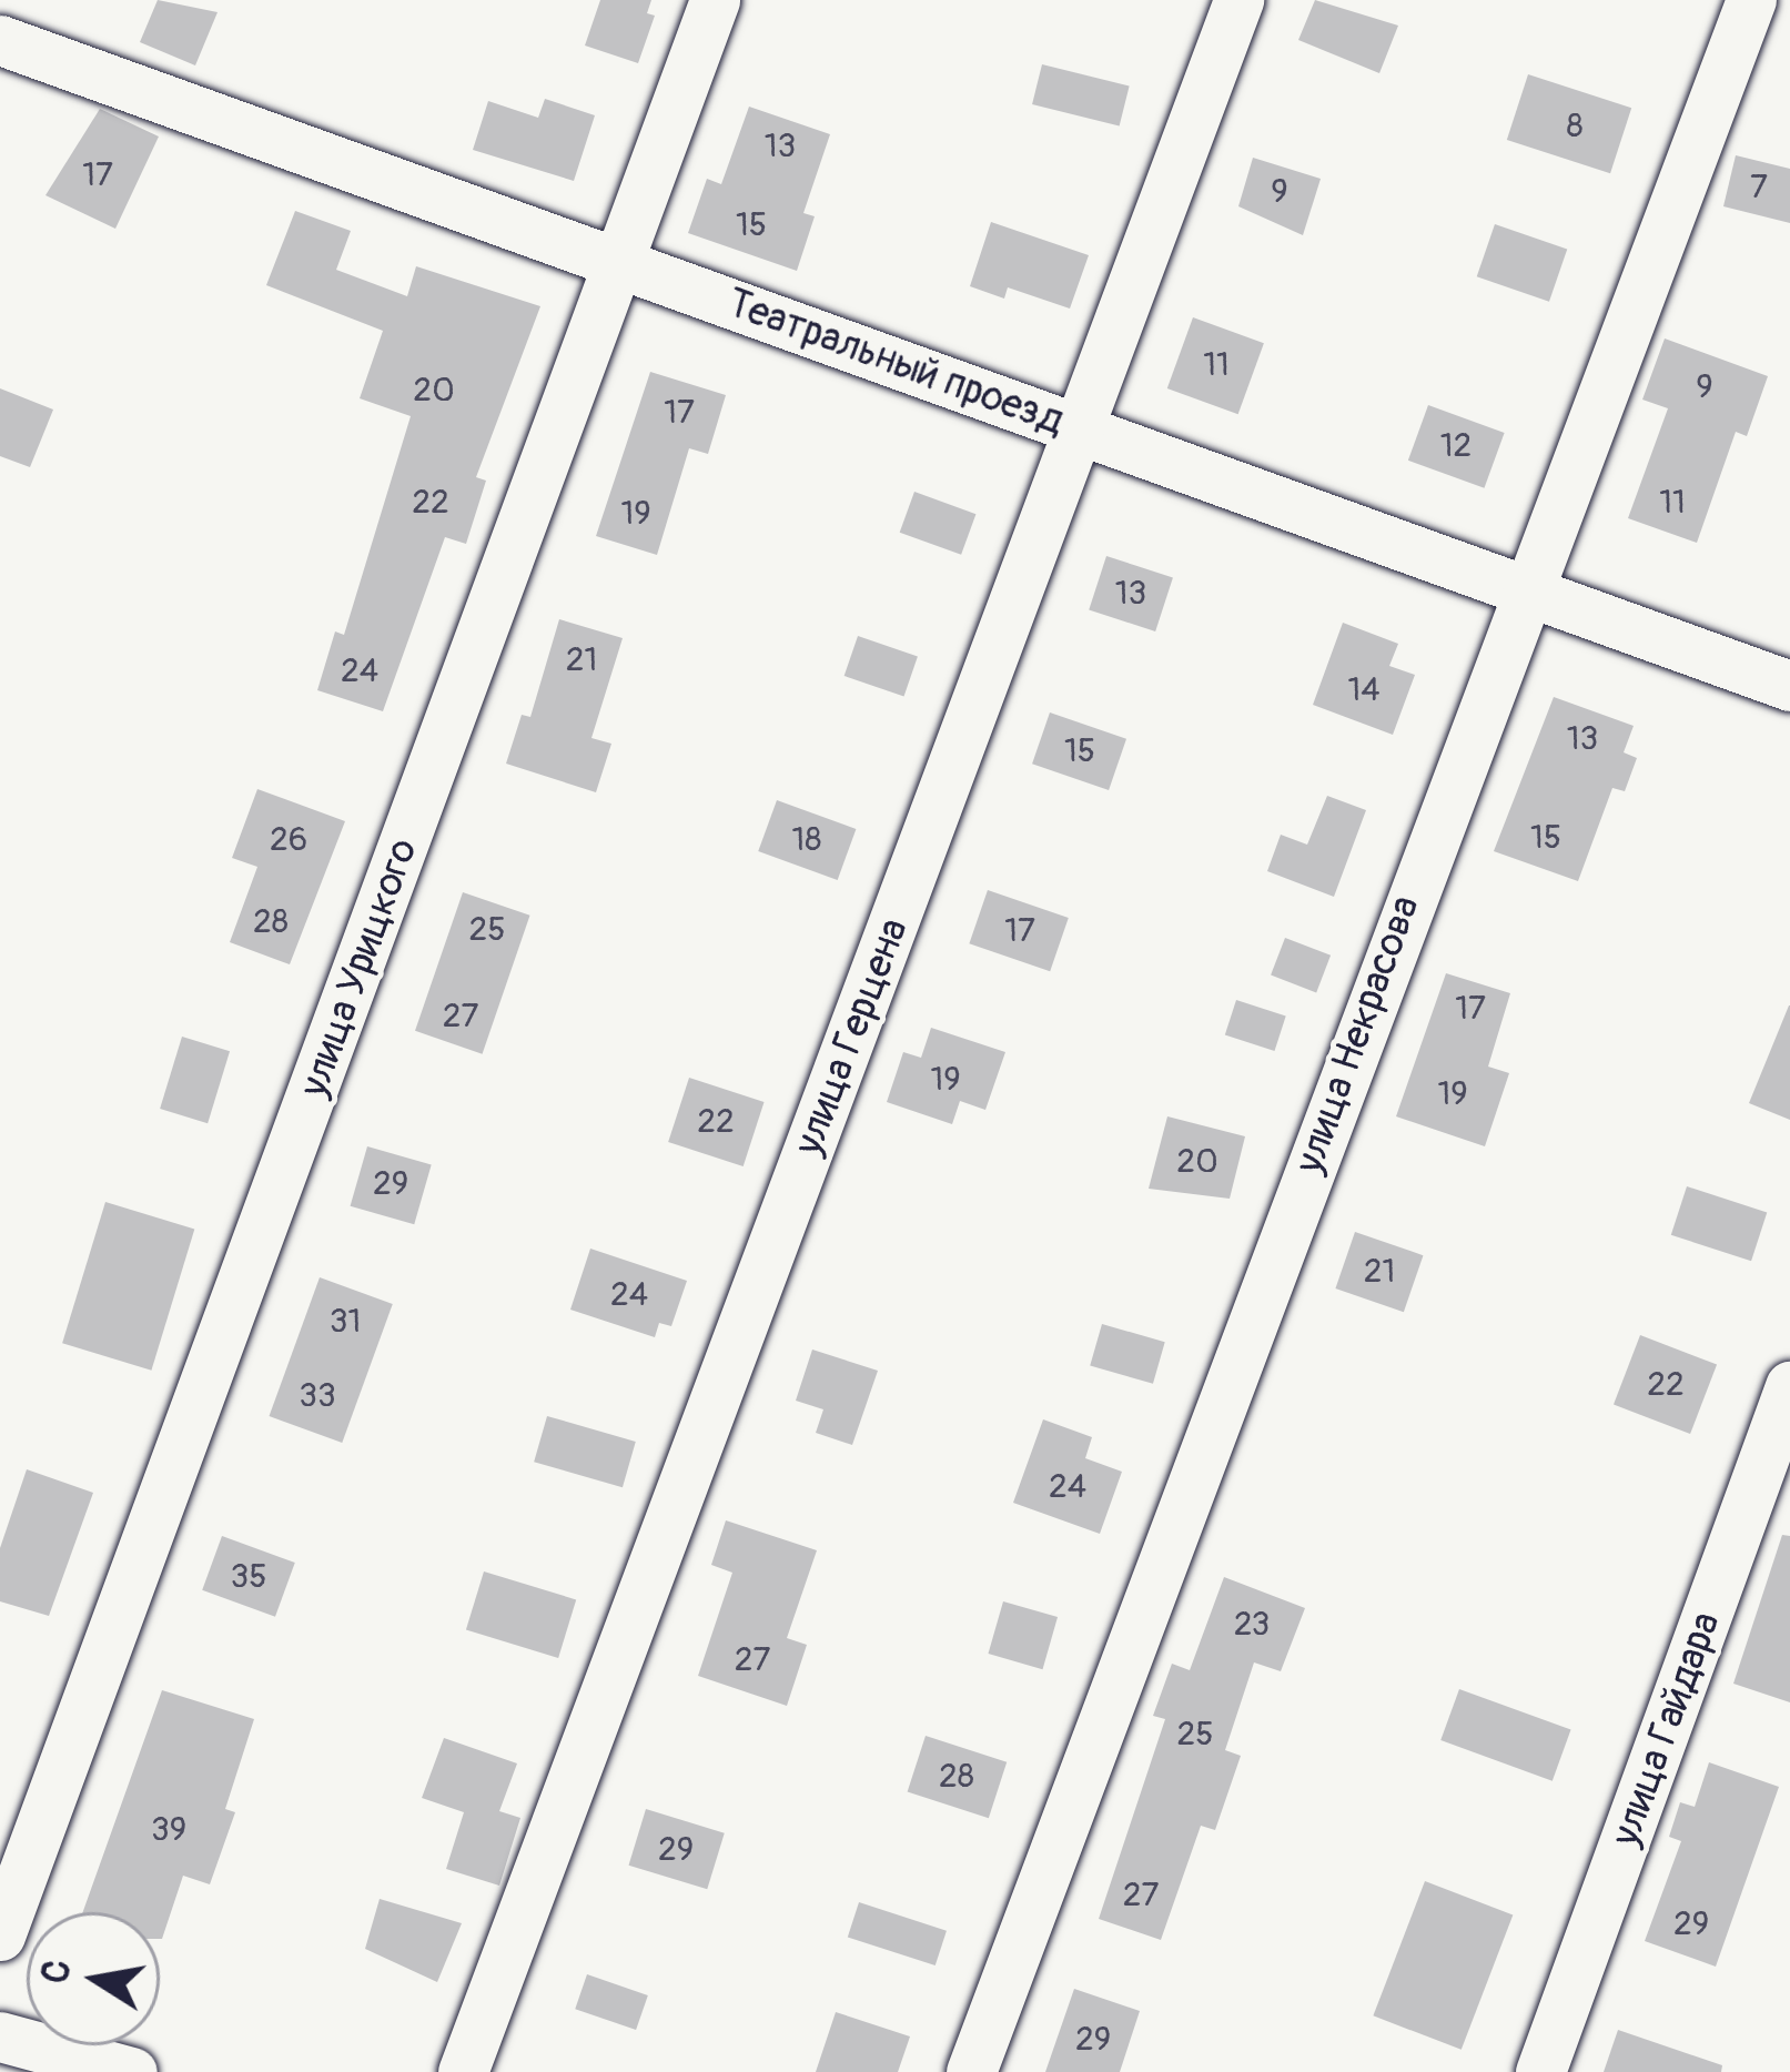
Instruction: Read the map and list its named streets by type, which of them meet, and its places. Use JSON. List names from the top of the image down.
{
  "streets": {
    "street": [
      "Театральный проезд",
      "улица Урицкого",
      "улица Некрасова",
      "улица Герцена",
      "улица Гайдара"
    ]
  },
  "crossings": [
    ["Театральный проезд", "улица Урицкого"],
    ["Театральный проезд", "улица Некрасова"],
    ["Театральный проезд", "улица Герцена"]
  ],
  "house_numbers": [
    "8",
    "13",
    "17",
    "7",
    "9",
    "15",
    "11",
    "9",
    "20",
    "17",
    "12",
    "22",
    "11",
    "19",
    "13",
    "21",
    "24",
    "14",
    "13",
    "15",
    "15",
    "26",
    "18",
    "28",
    "25",
    "17",
    "17",
    "27",
    "19",
    "19",
    "22",
    "20",
    "29",
    "21",
    "24",
    "31",
    "22",
    "33",
    "24",
    "35",
    "23",
    "27",
    "25",
    "28",
    "39",
    "29",
    "27",
    "29",
    "29"
  ],
  "north": "left"
}
